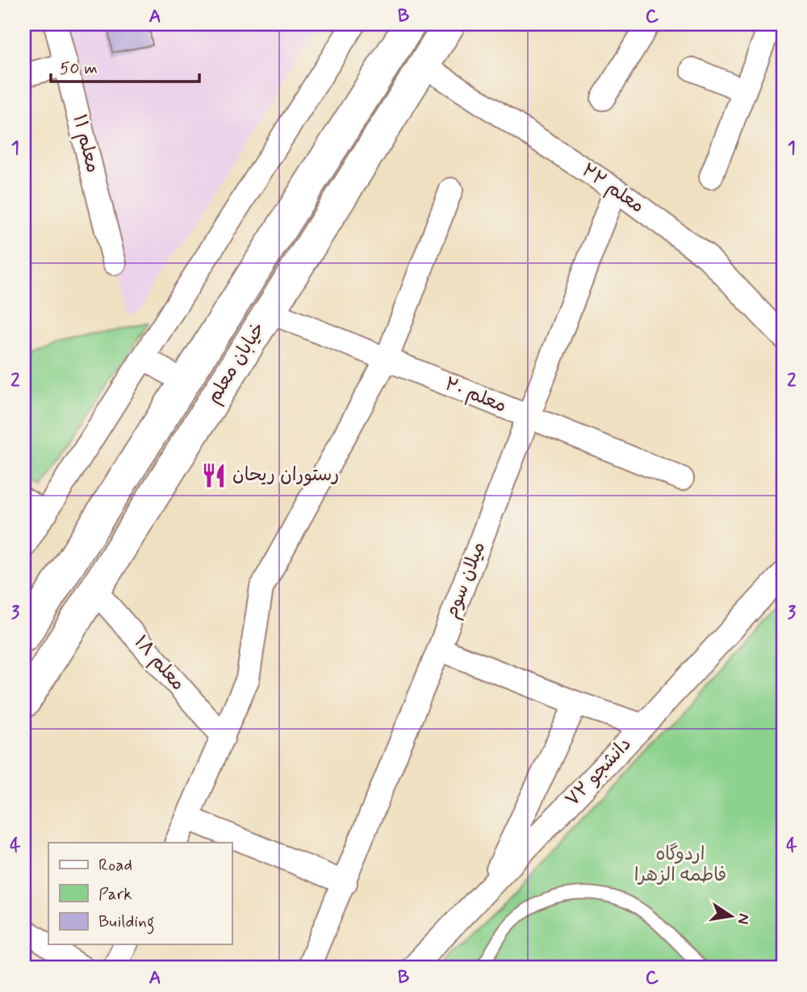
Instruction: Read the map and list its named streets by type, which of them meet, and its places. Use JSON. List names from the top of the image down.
{
  "streets": {
    "main road": ["خیابان معلم"],
    "street": [
      "معلم ۱۱",
      "معلم ۲۲",
      "معلم ۲۰",
      "میلان سوم",
      "معلم ۱۸",
      "دانشجو ۷۲"
    ]
  },
  "crossings": [
    ["معلم ۲۲", "خیابان معلم"],
    ["معلم ۲۲", "میلان سوم"],
    ["خیابان معلم", "معلم ۲۰"],
    ["خیابان معلم", "معلم ۱۸"],
    ["معلم ۲۰", "میلان سوم"]
  ],
  "parks": ["اردوگاه فاطمه الزهرا"],
  "places": {
    "restaurant": ["رستوران ریحان"]
  },
  "legend": ["Road", "Park", "Building"],
  "scale_bar": "50 m",
  "north": "right",
  "grid": {
    "columns": ["A", "B", "C"],
    "rows": [
      "1",
      "2",
      "3",
      "4"
    ]
  }
}
